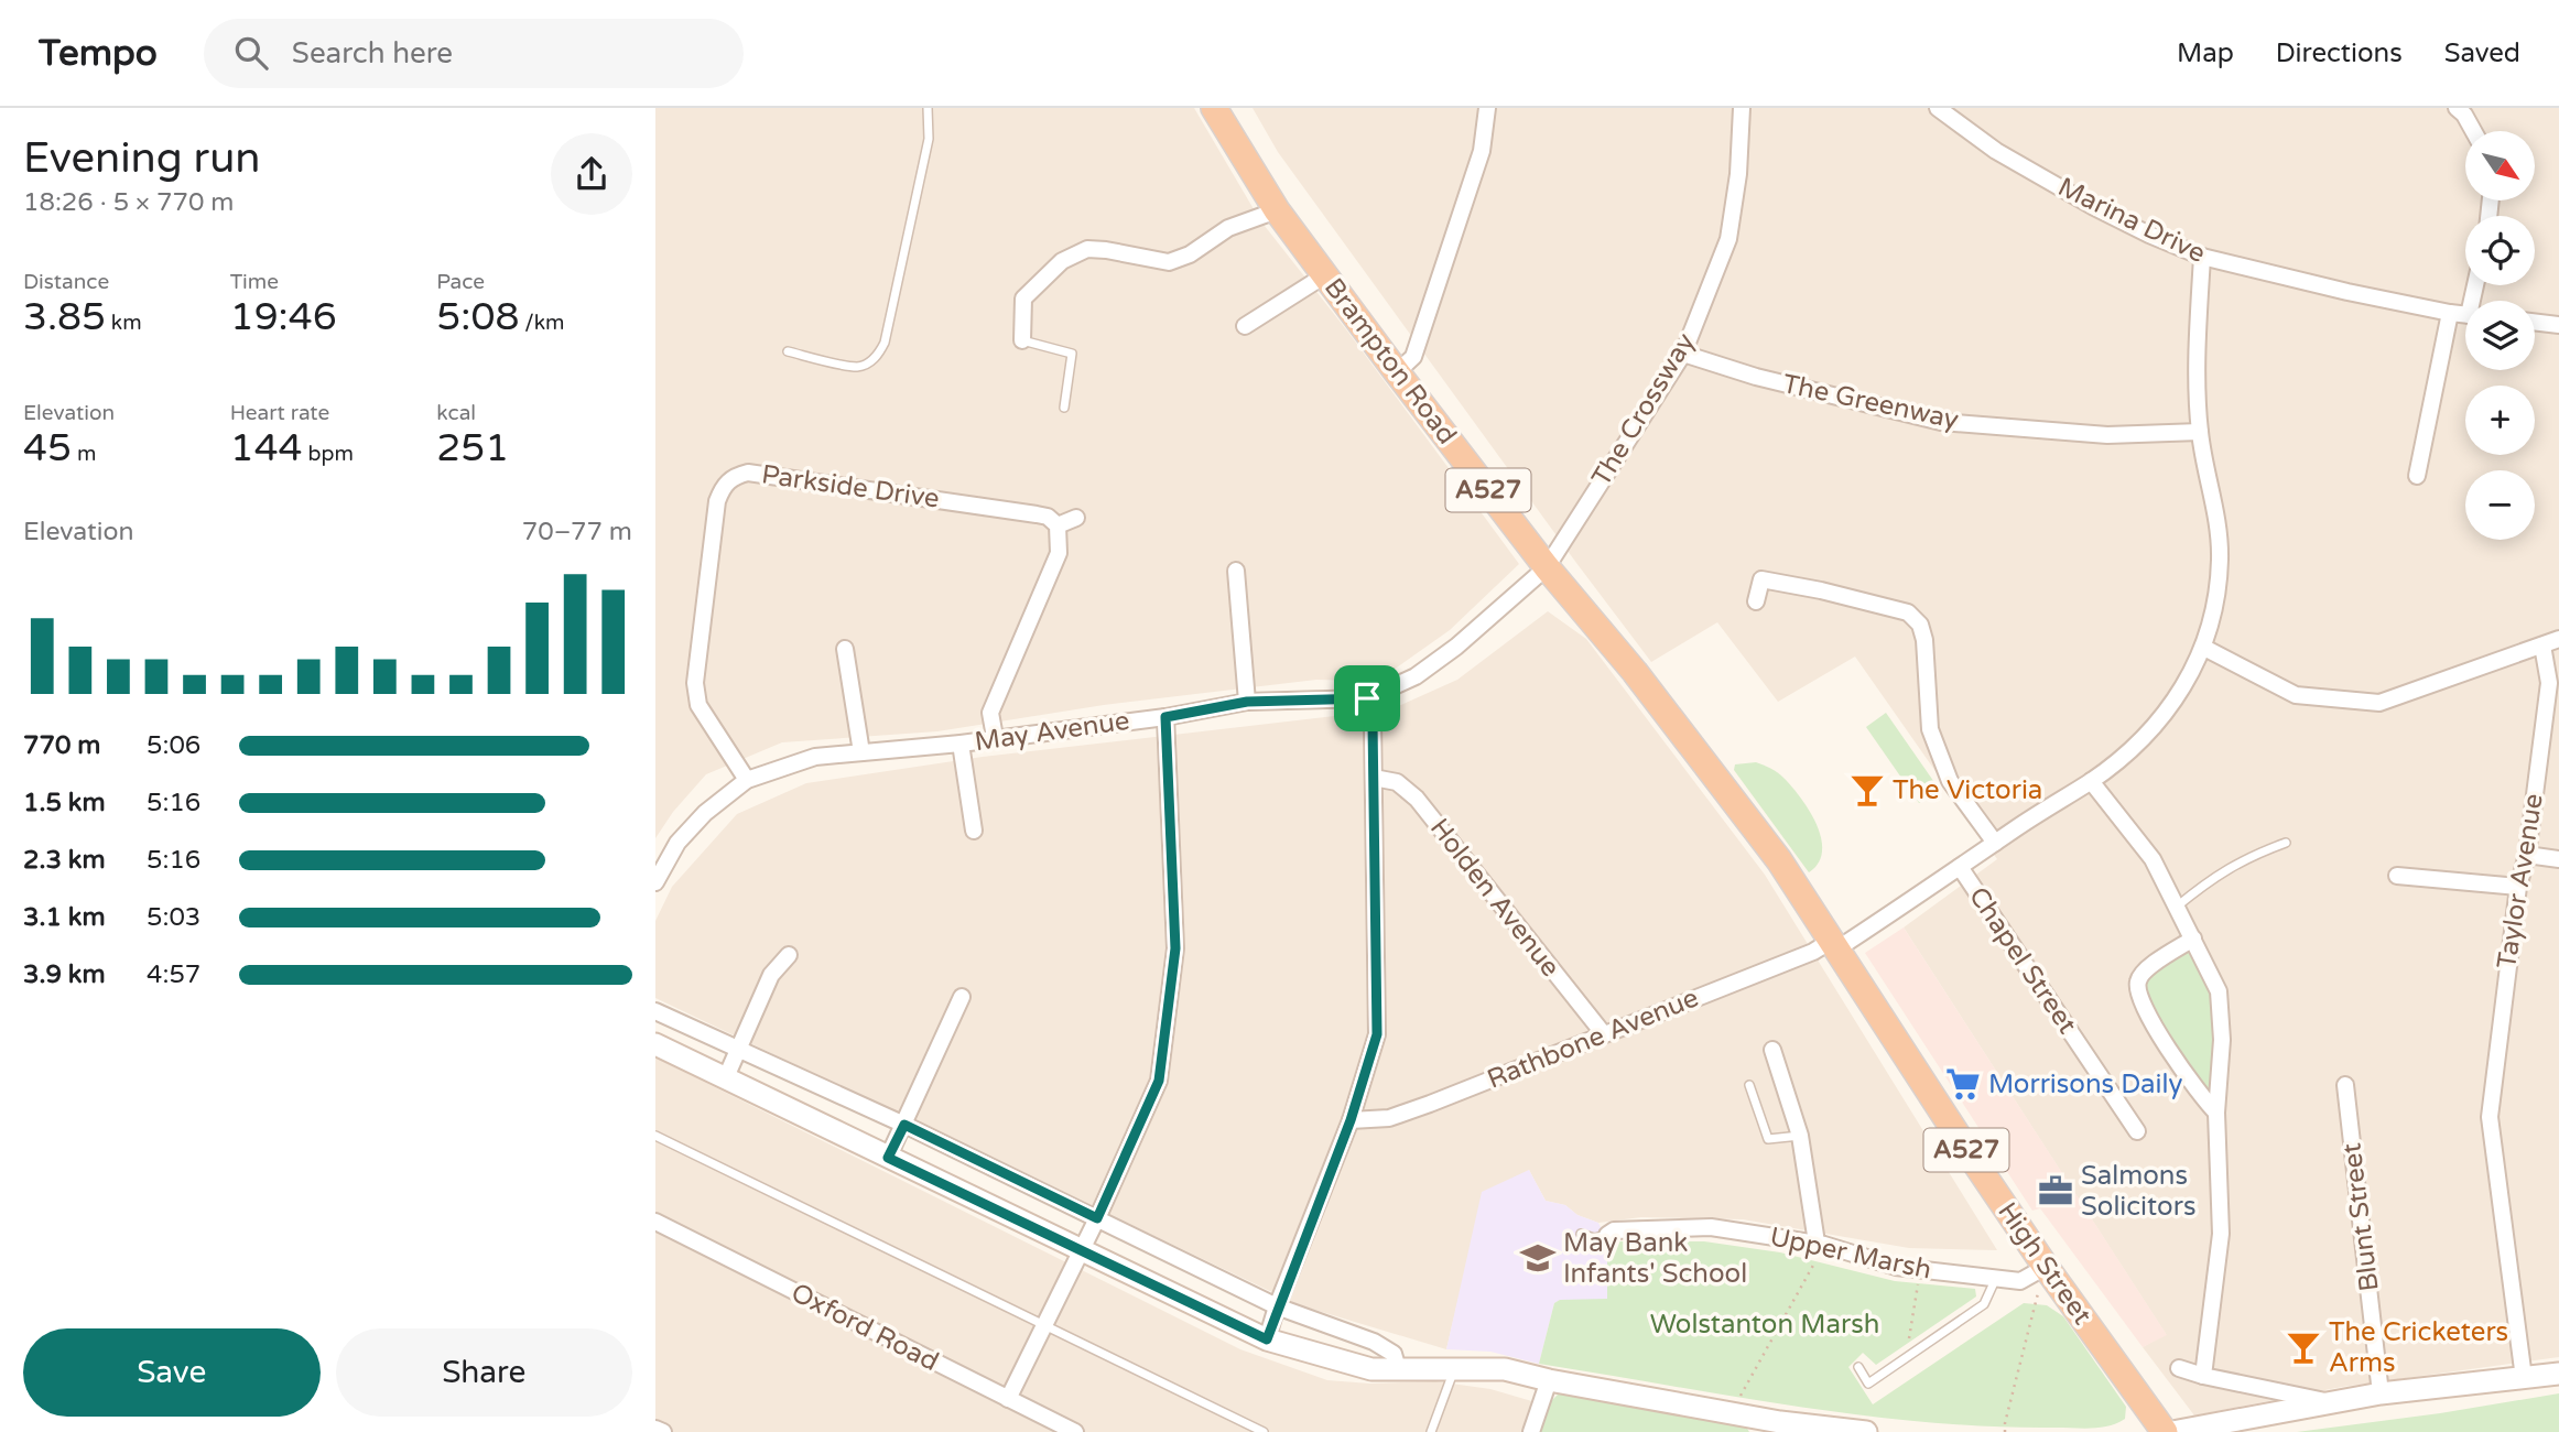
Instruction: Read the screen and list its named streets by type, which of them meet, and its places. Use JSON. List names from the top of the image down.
{
  "streets": {
    "highway": ["Brampton Road", "A527", "High Street"],
    "street": [
      "Marina Drive",
      "The Greenway",
      "The Crossway",
      "Parkside Drive",
      "May Avenue",
      "Taylor Avenue",
      "Holden Avenue",
      "Chapel Street",
      "Rathbone Avenue",
      "Blunt Street",
      "Upper Marsh",
      "Oxford Road"
    ]
  },
  "crossings": [
    ["Marina Drive", "Rathbone Avenue"],
    ["Brampton Road", "The Crossway"],
    ["Brampton Road", "May Avenue"],
    ["Brampton Road", "High Street"],
    ["The Greenway", "The Crossway"],
    ["The Greenway", "Rathbone Avenue"],
    ["The Crossway", "May Avenue"],
    ["Parkside Drive", "May Avenue"],
    ["Holden Avenue", "Rathbone Avenue"],
    ["Chapel Street", "Rathbone Avenue"],
    ["Rathbone Avenue", "High Street"],
    ["Upper Marsh", "High Street"]
  ],
  "parks": ["Wolstanton Marsh"],
  "places": {
    "bar": ["The Victoria", "The Cricketers Arms"],
    "supermarket": ["Morrisons Daily"],
    "office": ["Salmons Solicitors"],
    "school or university": ["May Bank Infants' School"]
  },
  "north": "bottom right",
  "page": {
    "header": "Tempo",
    "search": "Search here",
    "nav": ["Map", "Directions", "Saved"],
    "heading": ["Evening run", "18:26 · 5 × 770 m"],
    "map_buttons": ["+", "−"],
    "stats": [
      ["Distance", "3.85 km"],
      ["Time", "19:46"],
      ["Pace", "5:08 /km"],
      ["Elevation", "45 m"],
      ["Heart rate", "144 bpm"],
      ["kcal", "251"]
    ],
    "chart": ["Elevation", "70–77 m"],
    "list": [
      {
        "name": "770 m",
        "note": "5:06"
      },
      {
        "name": "1.5 km",
        "note": "5:16"
      },
      {
        "name": "2.3 km",
        "note": "5:16"
      },
      {
        "name": "3.1 km",
        "note": "5:03"
      },
      {
        "name": "3.9 km",
        "note": "4:57"
      }
    ],
    "buttons": ["Save", "Share"]
  }
}
